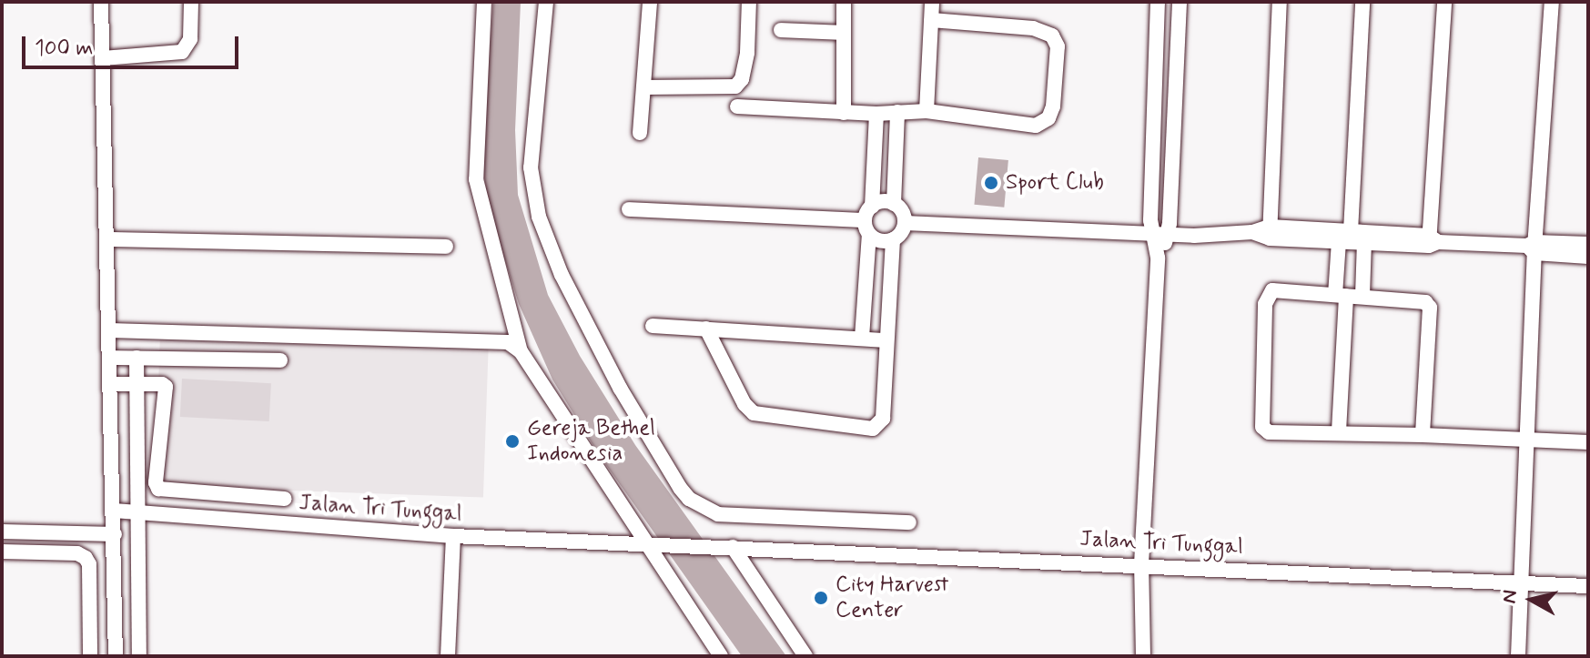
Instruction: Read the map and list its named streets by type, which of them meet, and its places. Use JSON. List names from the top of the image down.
{
  "streets": {
    "street": ["Jalan Tri Tunggal"]
  },
  "places": ["Sport Club", "Gereja Bethel Indonesia", "City Harvest Center"],
  "scale_bar": "100 m",
  "north": "left"
}
